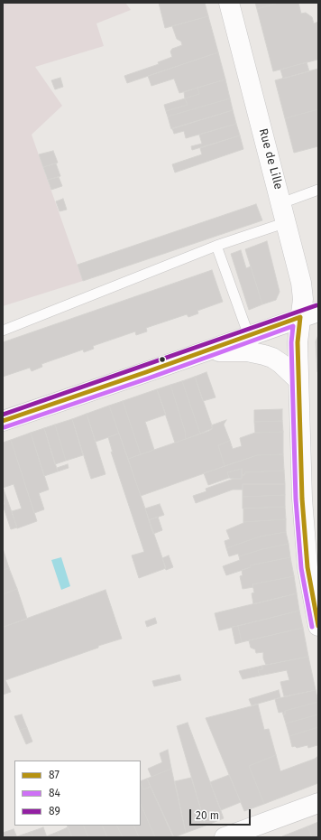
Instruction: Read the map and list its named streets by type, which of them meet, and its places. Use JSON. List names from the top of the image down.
{
  "streets": {
    "main road": ["Rue de Lille"]
  },
  "lines": ["transit line 89", "transit line 87", "transit line 84"],
  "legend": ["87", "84", "89"],
  "scale_bar": "20 m"
}
